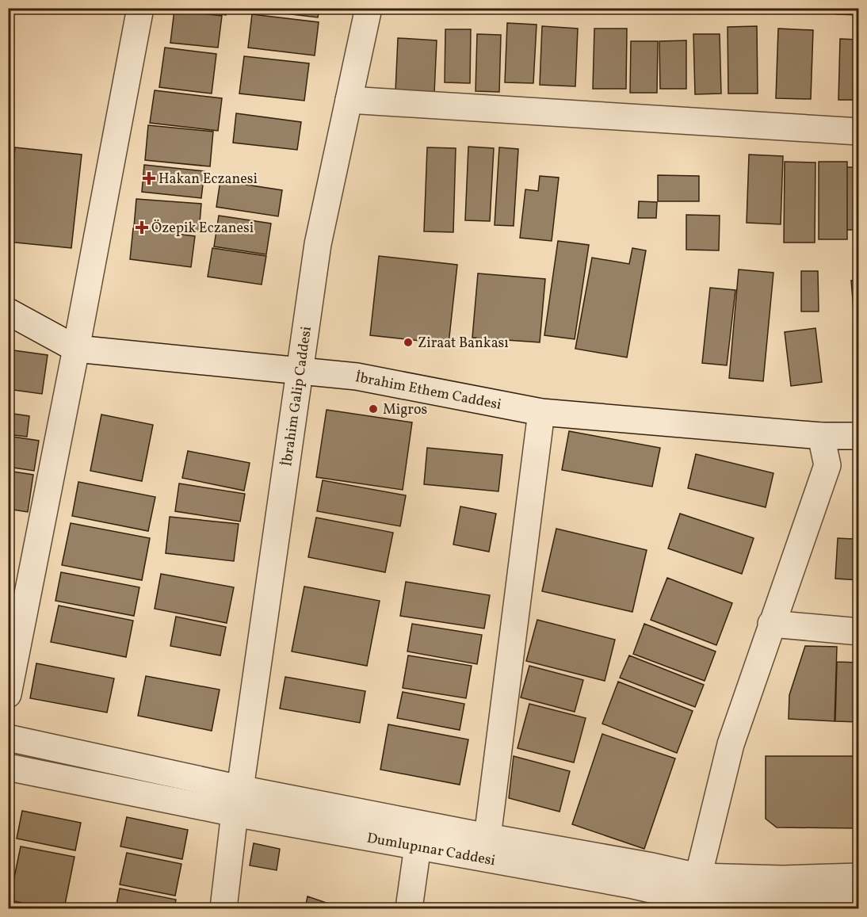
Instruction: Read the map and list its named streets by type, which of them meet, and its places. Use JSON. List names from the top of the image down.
{
  "streets": {
    "street": ["İbrahim Ethem Caddesi", "İbrahim Galip Caddesi", "Dumlupınar Caddesi"]
  },
  "crossings": [
    ["İbrahim Ethem Caddesi", "İbrahim Galip Caddesi"]
  ],
  "places": {
    "health": ["Hakan Eczanesi", "Özepik Eczanesi"],
    "other": ["Ziraat Bankası", "Migros"]
  }
}
